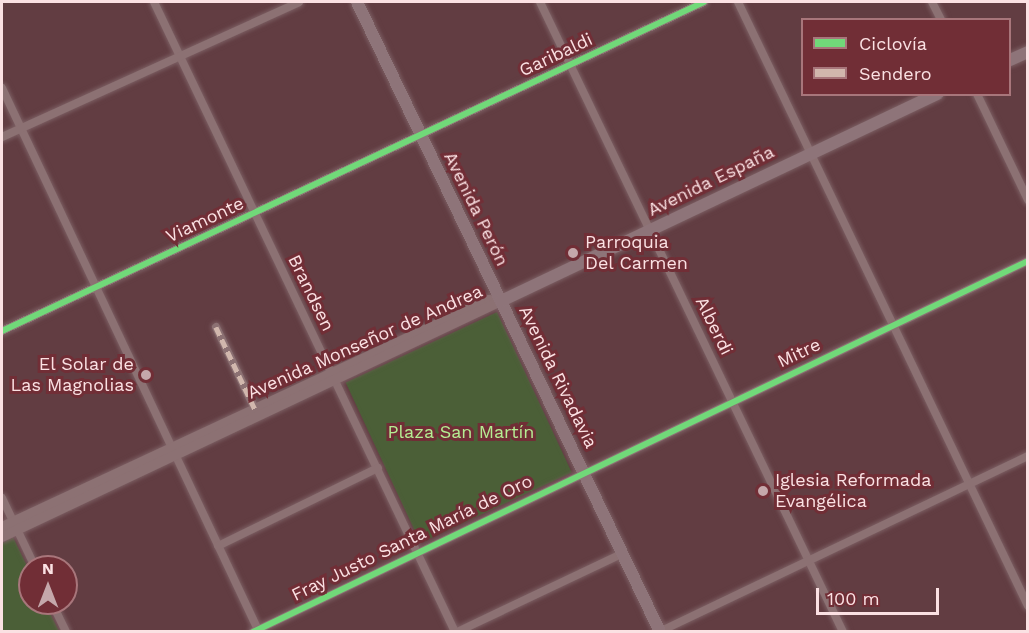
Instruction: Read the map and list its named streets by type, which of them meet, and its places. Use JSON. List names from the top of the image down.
{
  "streets": {
    "main road": ["Avenida España", "Avenida Perón", "Avenida Rivadavia"],
    "street": [
      "Garibaldi",
      "Viamonte",
      "Brandsen",
      "Alberdi",
      "Avenida Monseñor de Andrea",
      "Mitre",
      "Fray Justo Santa María de Oro"
    ]
  },
  "crossings": [
    ["Garibaldi", "Avenida Perón"],
    ["Garibaldi", "Viamonte"],
    ["Garibaldi", "Alberdi"],
    ["Avenida España", "Avenida Perón"],
    ["Avenida España", "Alberdi"],
    ["Avenida España", "Avenida Monseñor de Andrea"],
    ["Avenida España", "Avenida Rivadavia"],
    ["Avenida Perón", "Viamonte"],
    ["Avenida Perón", "Avenida Monseñor de Andrea"],
    ["Avenida Perón", "Avenida Rivadavia"],
    ["Viamonte", "Brandsen"],
    ["Brandsen", "Avenida Monseñor de Andrea"],
    ["Brandsen", "Fray Justo Santa María de Oro"],
    ["Alberdi", "Mitre"],
    ["Avenida Monseñor de Andrea", "Avenida Rivadavia"],
    ["Mitre", "Avenida Rivadavia"],
    ["Mitre", "Fray Justo Santa María de Oro"],
    ["Avenida Rivadavia", "Fray Justo Santa María de Oro"]
  ],
  "parks": ["Plaza San Martín"],
  "places": ["Parroquia Del Carmen", "El Solar de Las Magnolias", "Iglesia Reformada Evangélica"],
  "legend": ["Ciclovía", "Sendero"],
  "scale_bar": "100 m",
  "north": "top"
}
